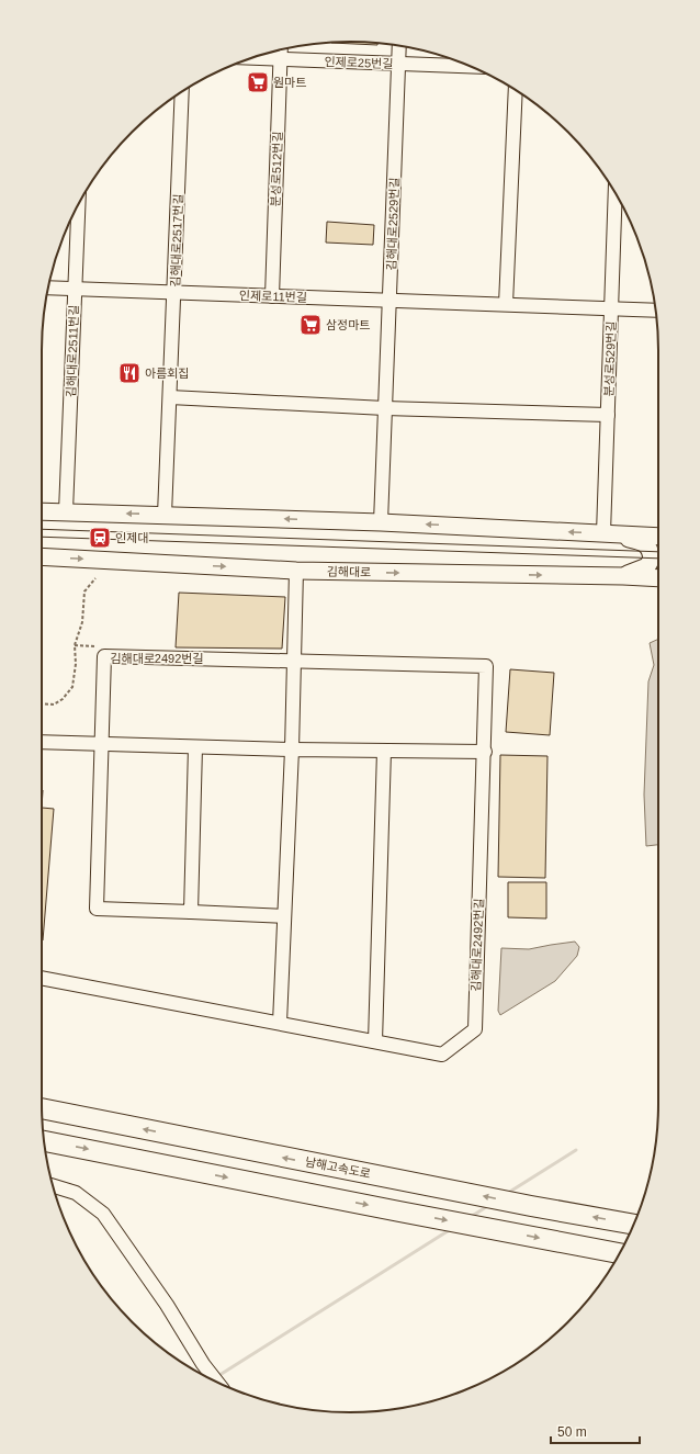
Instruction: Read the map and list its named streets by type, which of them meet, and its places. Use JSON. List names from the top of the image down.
{
  "streets": {
    "highway": ["남해고속도로"],
    "main road": ["김해대로"],
    "street": [
      "인제로25번길",
      "분성로512번길",
      "김해대로2529번길",
      "김해대로2517번길",
      "인제로11번길",
      "김해대로2511번길",
      "분성로529번길",
      "김해대로2492번길"
    ]
  },
  "crossings": [
    ["인제로25번길", "분성로512번길"],
    ["인제로25번길", "김해대로2529번길"],
    ["분성로512번길", "인제로11번길"],
    ["김해대로2529번길", "인제로11번길"],
    ["김해대로2517번길", "인제로11번길"],
    ["인제로11번길", "김해대로2511번길"],
    ["인제로11번길", "분성로529번길"]
  ],
  "places": {
    "supermarket": ["원마트", "삼정마트"],
    "restaurant": ["아름회집"],
    "station": ["인제대"]
  },
  "scale_bar": "50 m"
}
